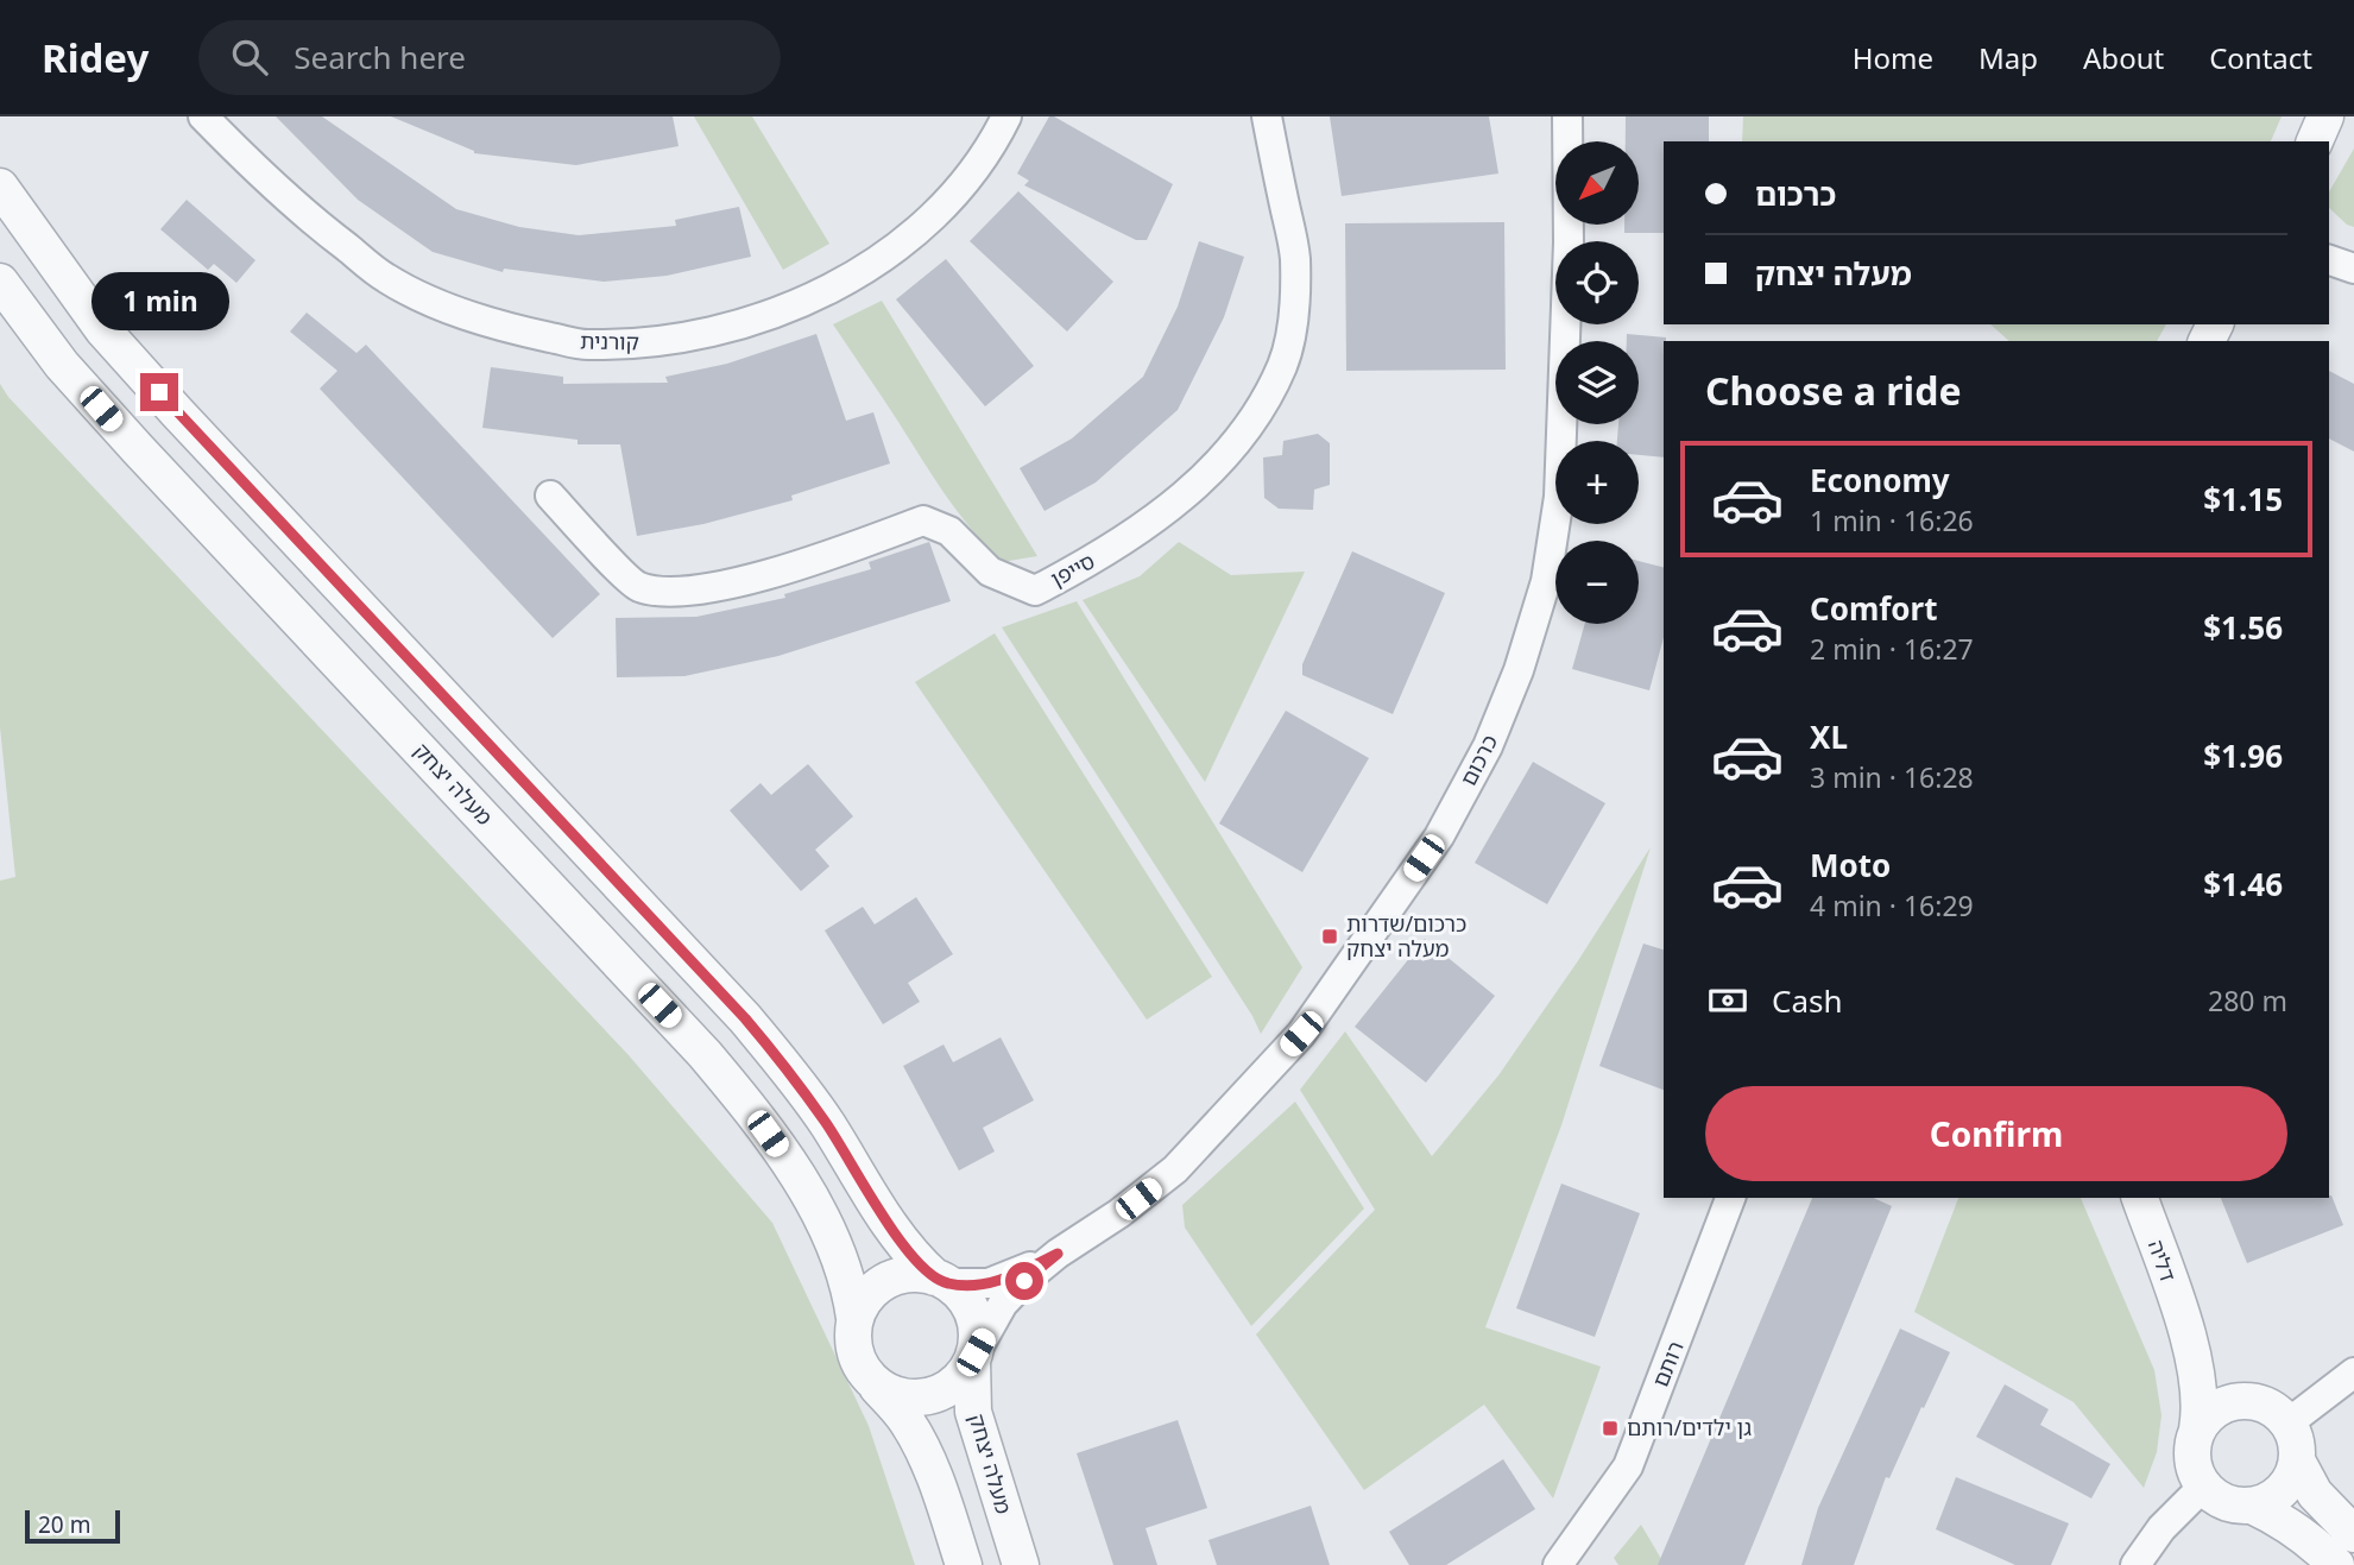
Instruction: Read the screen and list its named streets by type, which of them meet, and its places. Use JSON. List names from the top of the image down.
{
  "streets": {
    "street": [
      "קורנית",
      "סייפן",
      "כרכום",
      "מעלה יצחק",
      "דליה",
      "רותם"
    ]
  },
  "crossings": [
    ["כרכום", "מעלה יצחק"]
  ],
  "places": {
    "transit": ["כרכום/שדרות מעלה יצחק", "גן ילדים/רותם"]
  },
  "scale_bar": "20 m",
  "north": "bottom left",
  "page": {
    "header": "Ridey",
    "search": "Search here",
    "nav": [
      "Home",
      "Map",
      "About",
      "Contact"
    ],
    "map_buttons": ["+", "−"],
    "banner": ["כרכום", "מעלה יצחק"],
    "bubble": "1 min",
    "heading": "Choose a ride",
    "list": [
      {
        "name": "Economy",
        "note": "1 min · 16:26",
        "value": "$1.15"
      },
      {
        "name": "Comfort",
        "note": "2 min · 16:27",
        "value": "$1.56"
      },
      {
        "name": "XL",
        "note": "3 min · 16:28",
        "value": "$1.96"
      },
      {
        "name": "Moto",
        "note": "4 min · 16:29",
        "value": "$1.46"
      }
    ],
    "pay": ["Cash", "280 m"],
    "buttons": "Confirm",
    "scale": "20 m"
  }
}
